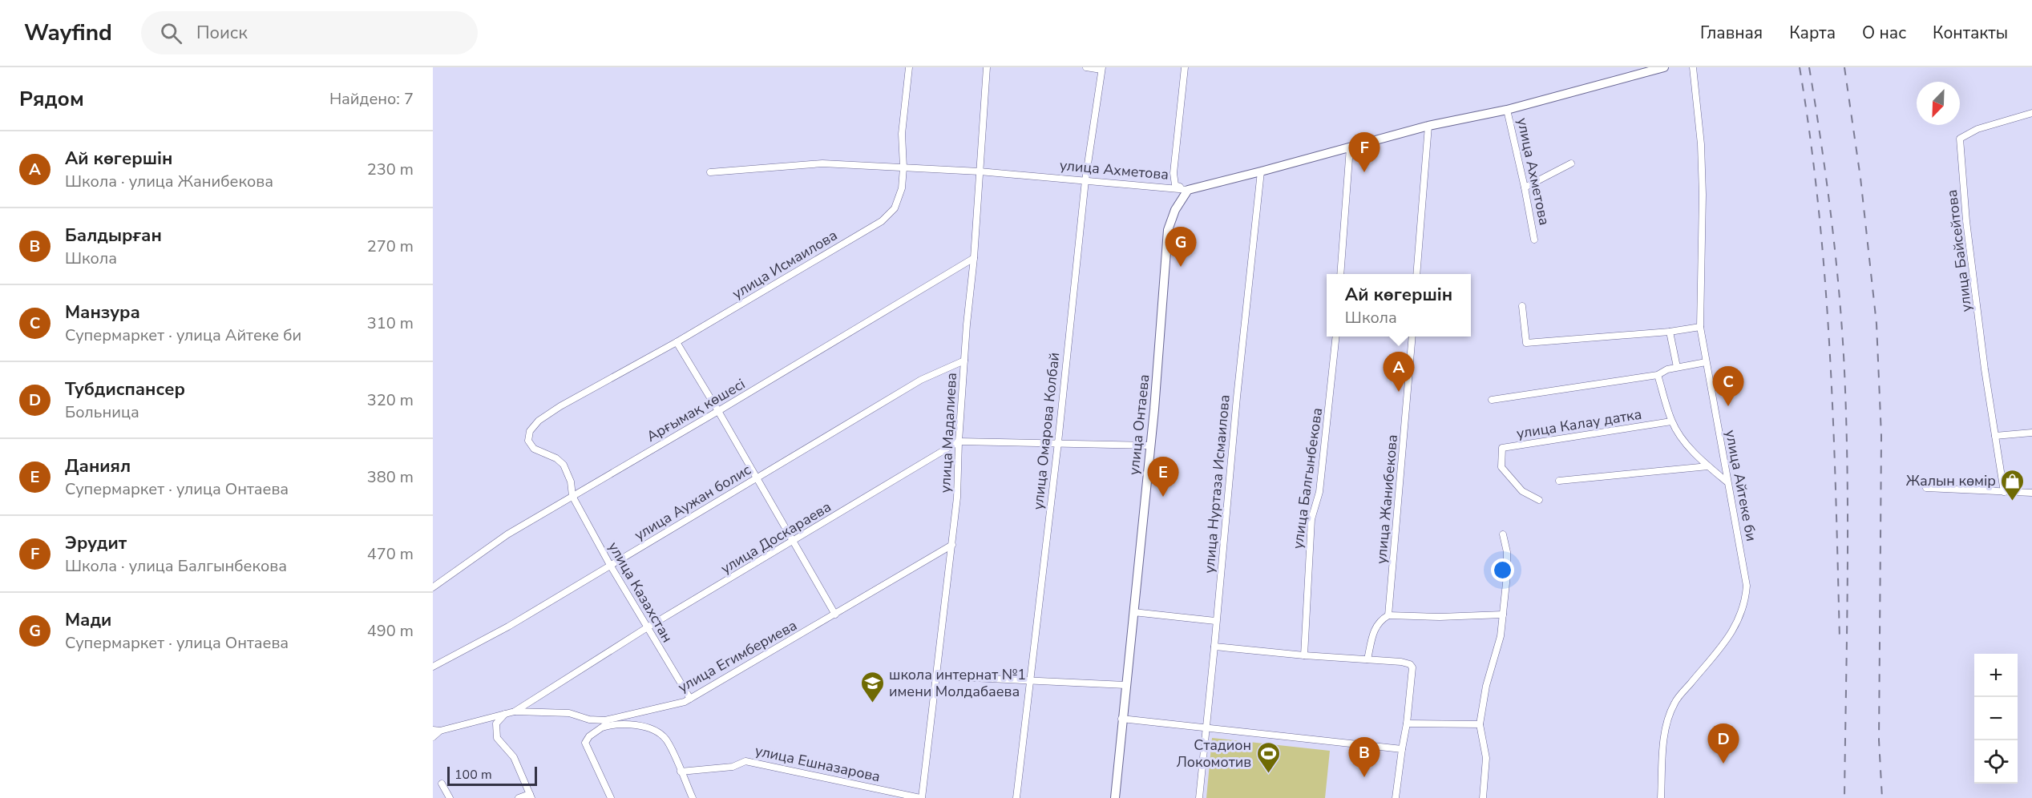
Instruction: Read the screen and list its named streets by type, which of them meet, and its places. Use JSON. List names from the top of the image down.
{
  "streets": {
    "main road": ["улица Ахметова", "улица Онтаева"],
    "street": [
      "улица Байсейтова",
      "улица Исмаилова",
      "Арғымақ көшесі",
      "улица Калау датка",
      "улица Омарова Колбай",
      "улица Мадалиева",
      "улица Балгынбекова",
      "улица Нуртаза Исмаилова",
      "улица Айтеке би",
      "улица Жанибекова",
      "улица Аужан болис",
      "улица Доскараева",
      "улица Казахстан",
      "улица Егимбериева",
      "улица Ешназарова"
    ]
  },
  "crossings": [
    ["улица Ахметова", "улица Исмаилова"],
    ["улица Ахметова", "улица Онтаева"],
    ["улица Ахметова", "улица Омарова Колбай"],
    ["улица Ахметова", "улица Мадалиева"],
    ["улица Ахметова", "улица Нуртаза Исмаилова"],
    ["улица Исмаилова", "улица Казахстан"],
    ["Арғымақ көшесі", "улица Мадалиева"],
    ["Арғымақ көшесі", "улица Казахстан"],
    ["улица Мадалиева", "улица Аужан болис"],
    ["улица Мадалиева", "улица Доскараева"],
    ["улица Мадалиева", "улица Егимбериева"],
    ["улица Мадалиева", "улица Ешназарова"],
    ["улица Аужан болис", "улица Казахстан"],
    ["улица Доскараева", "улица Казахстан"],
    ["улица Доскараева", "улица Егимбериева"],
    ["улица Казахстан", "улица Егимбериева"]
  ],
  "places": {
    "shop": ["Жалын көмір"],
    "school or university": ["школа интернат №1 имени Молдабаева"],
    "sports": ["Стадион Локомотив"]
  },
  "scale_bar": "100 m",
  "north": "bottom left",
  "page": {
    "header": "Wayfind",
    "search": "Поиск",
    "nav": [
      "Главная",
      "Карта",
      "О нас",
      "Контакты"
    ],
    "heading": ["Рядом", "Найдено: 7"],
    "list": [
      {
        "mark": "A",
        "name": "Ай көгершін",
        "note": "Школа · улица Жанибекова",
        "value": "230 m"
      },
      {
        "mark": "B",
        "name": "Балдырған",
        "note": "Школа",
        "value": "270 m"
      },
      {
        "mark": "C",
        "name": "Манзура",
        "note": "Супермаркет · улица Айтеке би",
        "value": "310 m"
      },
      {
        "mark": "D",
        "name": "Тубдиспансер",
        "note": "Больница",
        "value": "320 m"
      },
      {
        "mark": "E",
        "name": "Даниял",
        "note": "Супермаркет · улица Онтаева",
        "value": "380 m"
      },
      {
        "mark": "F",
        "name": "Эрудит",
        "note": "Школа · улица Балгынбекова",
        "value": "470 m"
      },
      {
        "mark": "G",
        "name": "Мади",
        "note": "Супермаркет · улица Онтаева",
        "value": "490 m"
      }
    ],
    "pins": [
      "F",
      "G",
      "A",
      "C",
      "E",
      "D",
      "B"
    ],
    "popup": ["Ай көгершін", "Школа"],
    "map_buttons": ["+", "−"],
    "scale": "100 m"
  }
}
